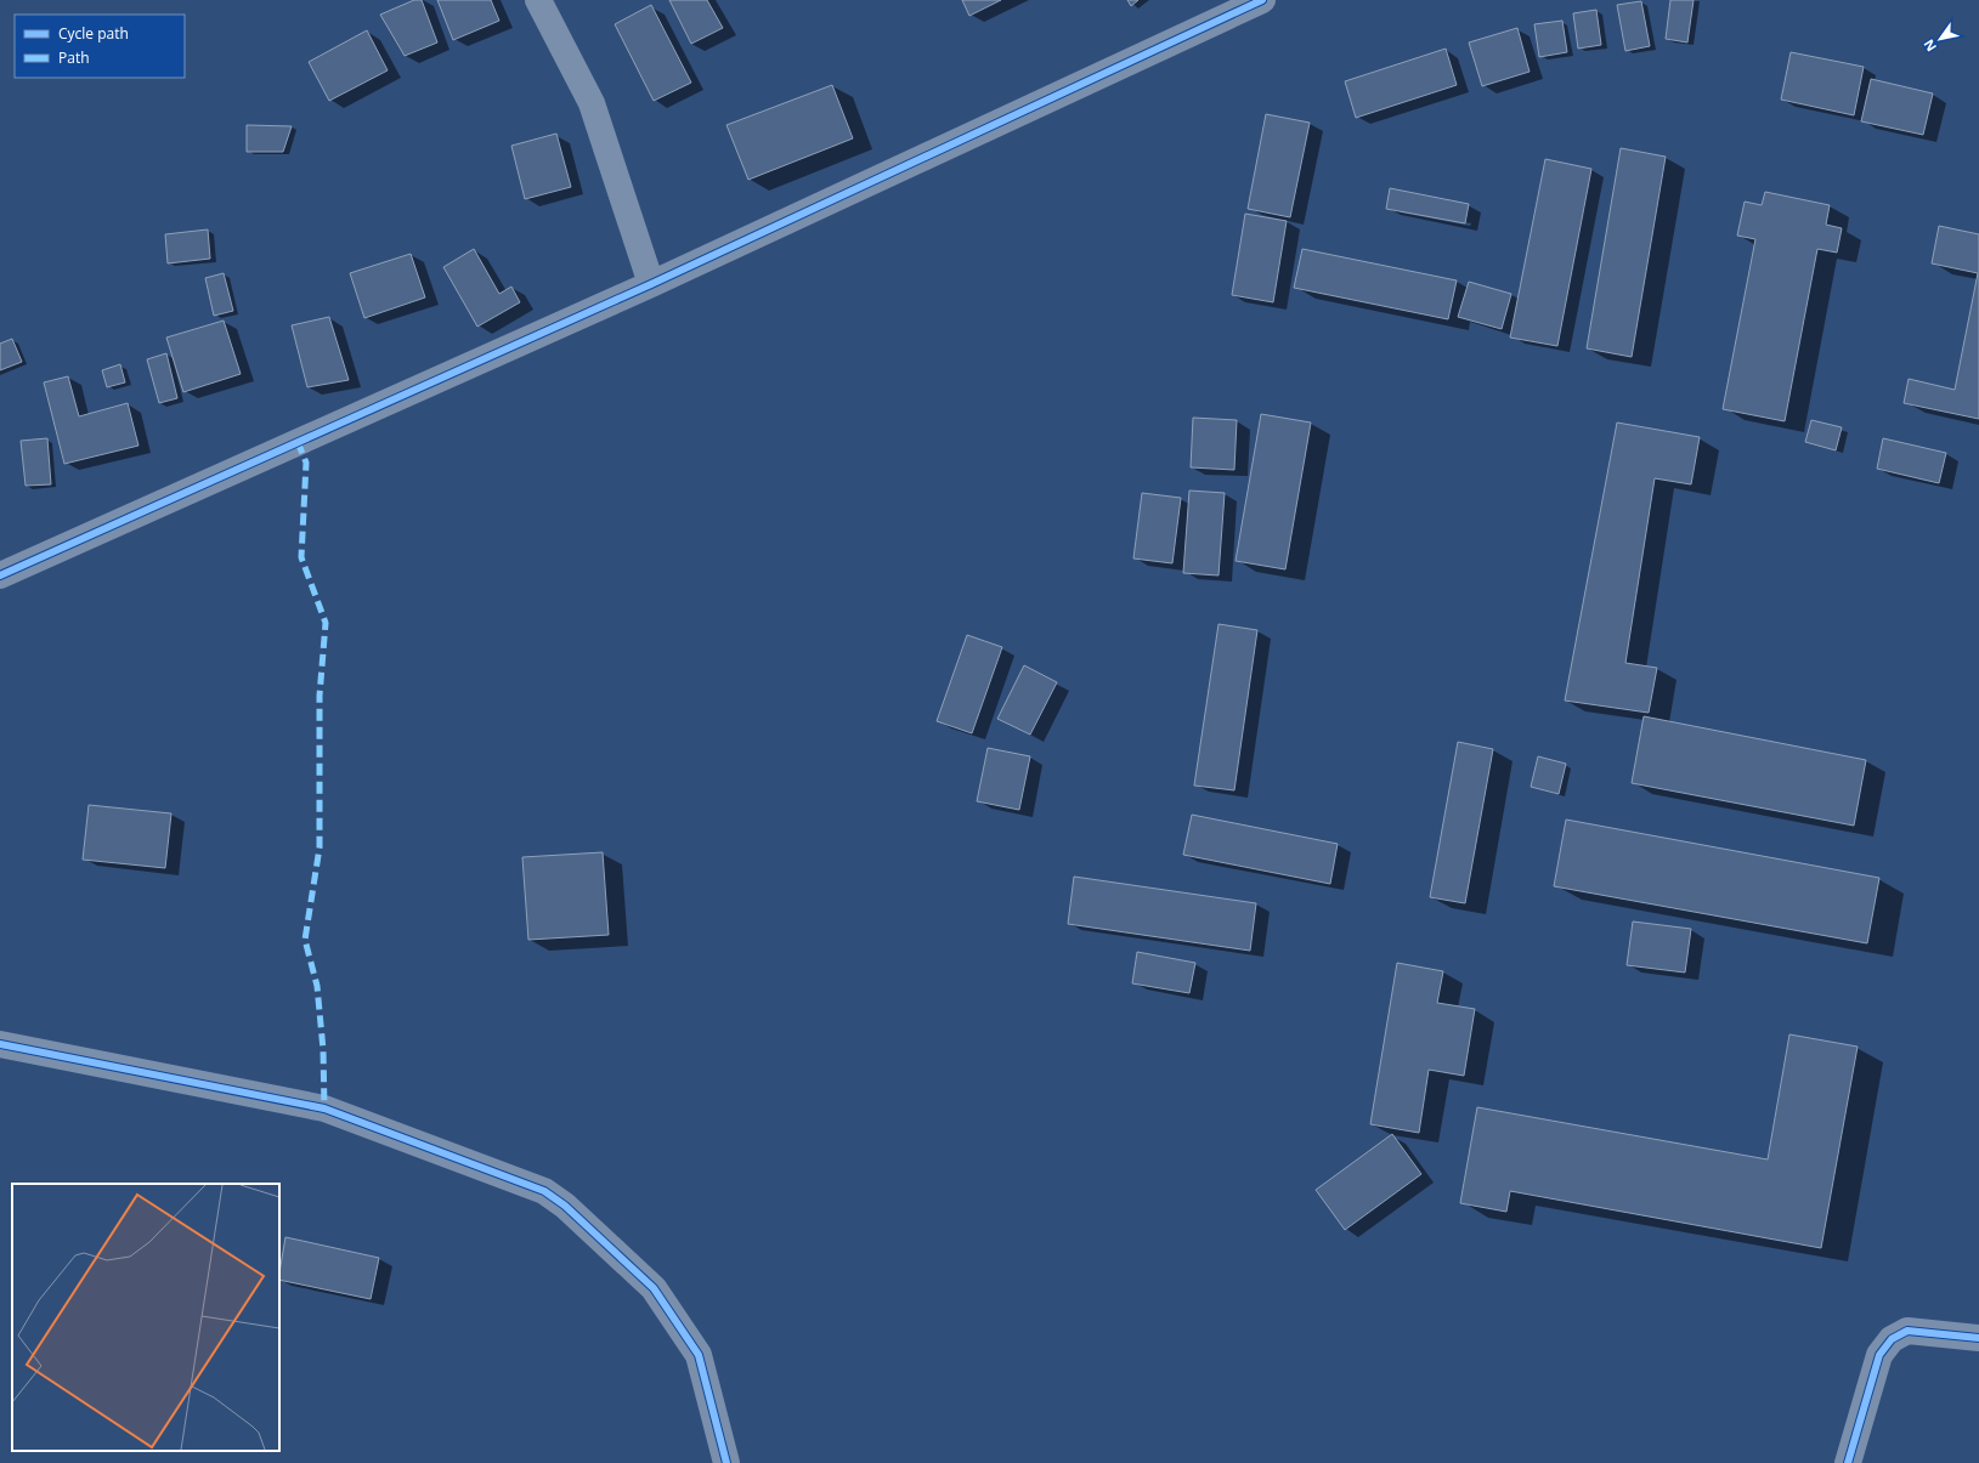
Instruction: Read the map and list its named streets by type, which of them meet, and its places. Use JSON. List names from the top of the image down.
{
  "legend": ["Cycle path", "Path"],
  "north": "bottom left"
}
